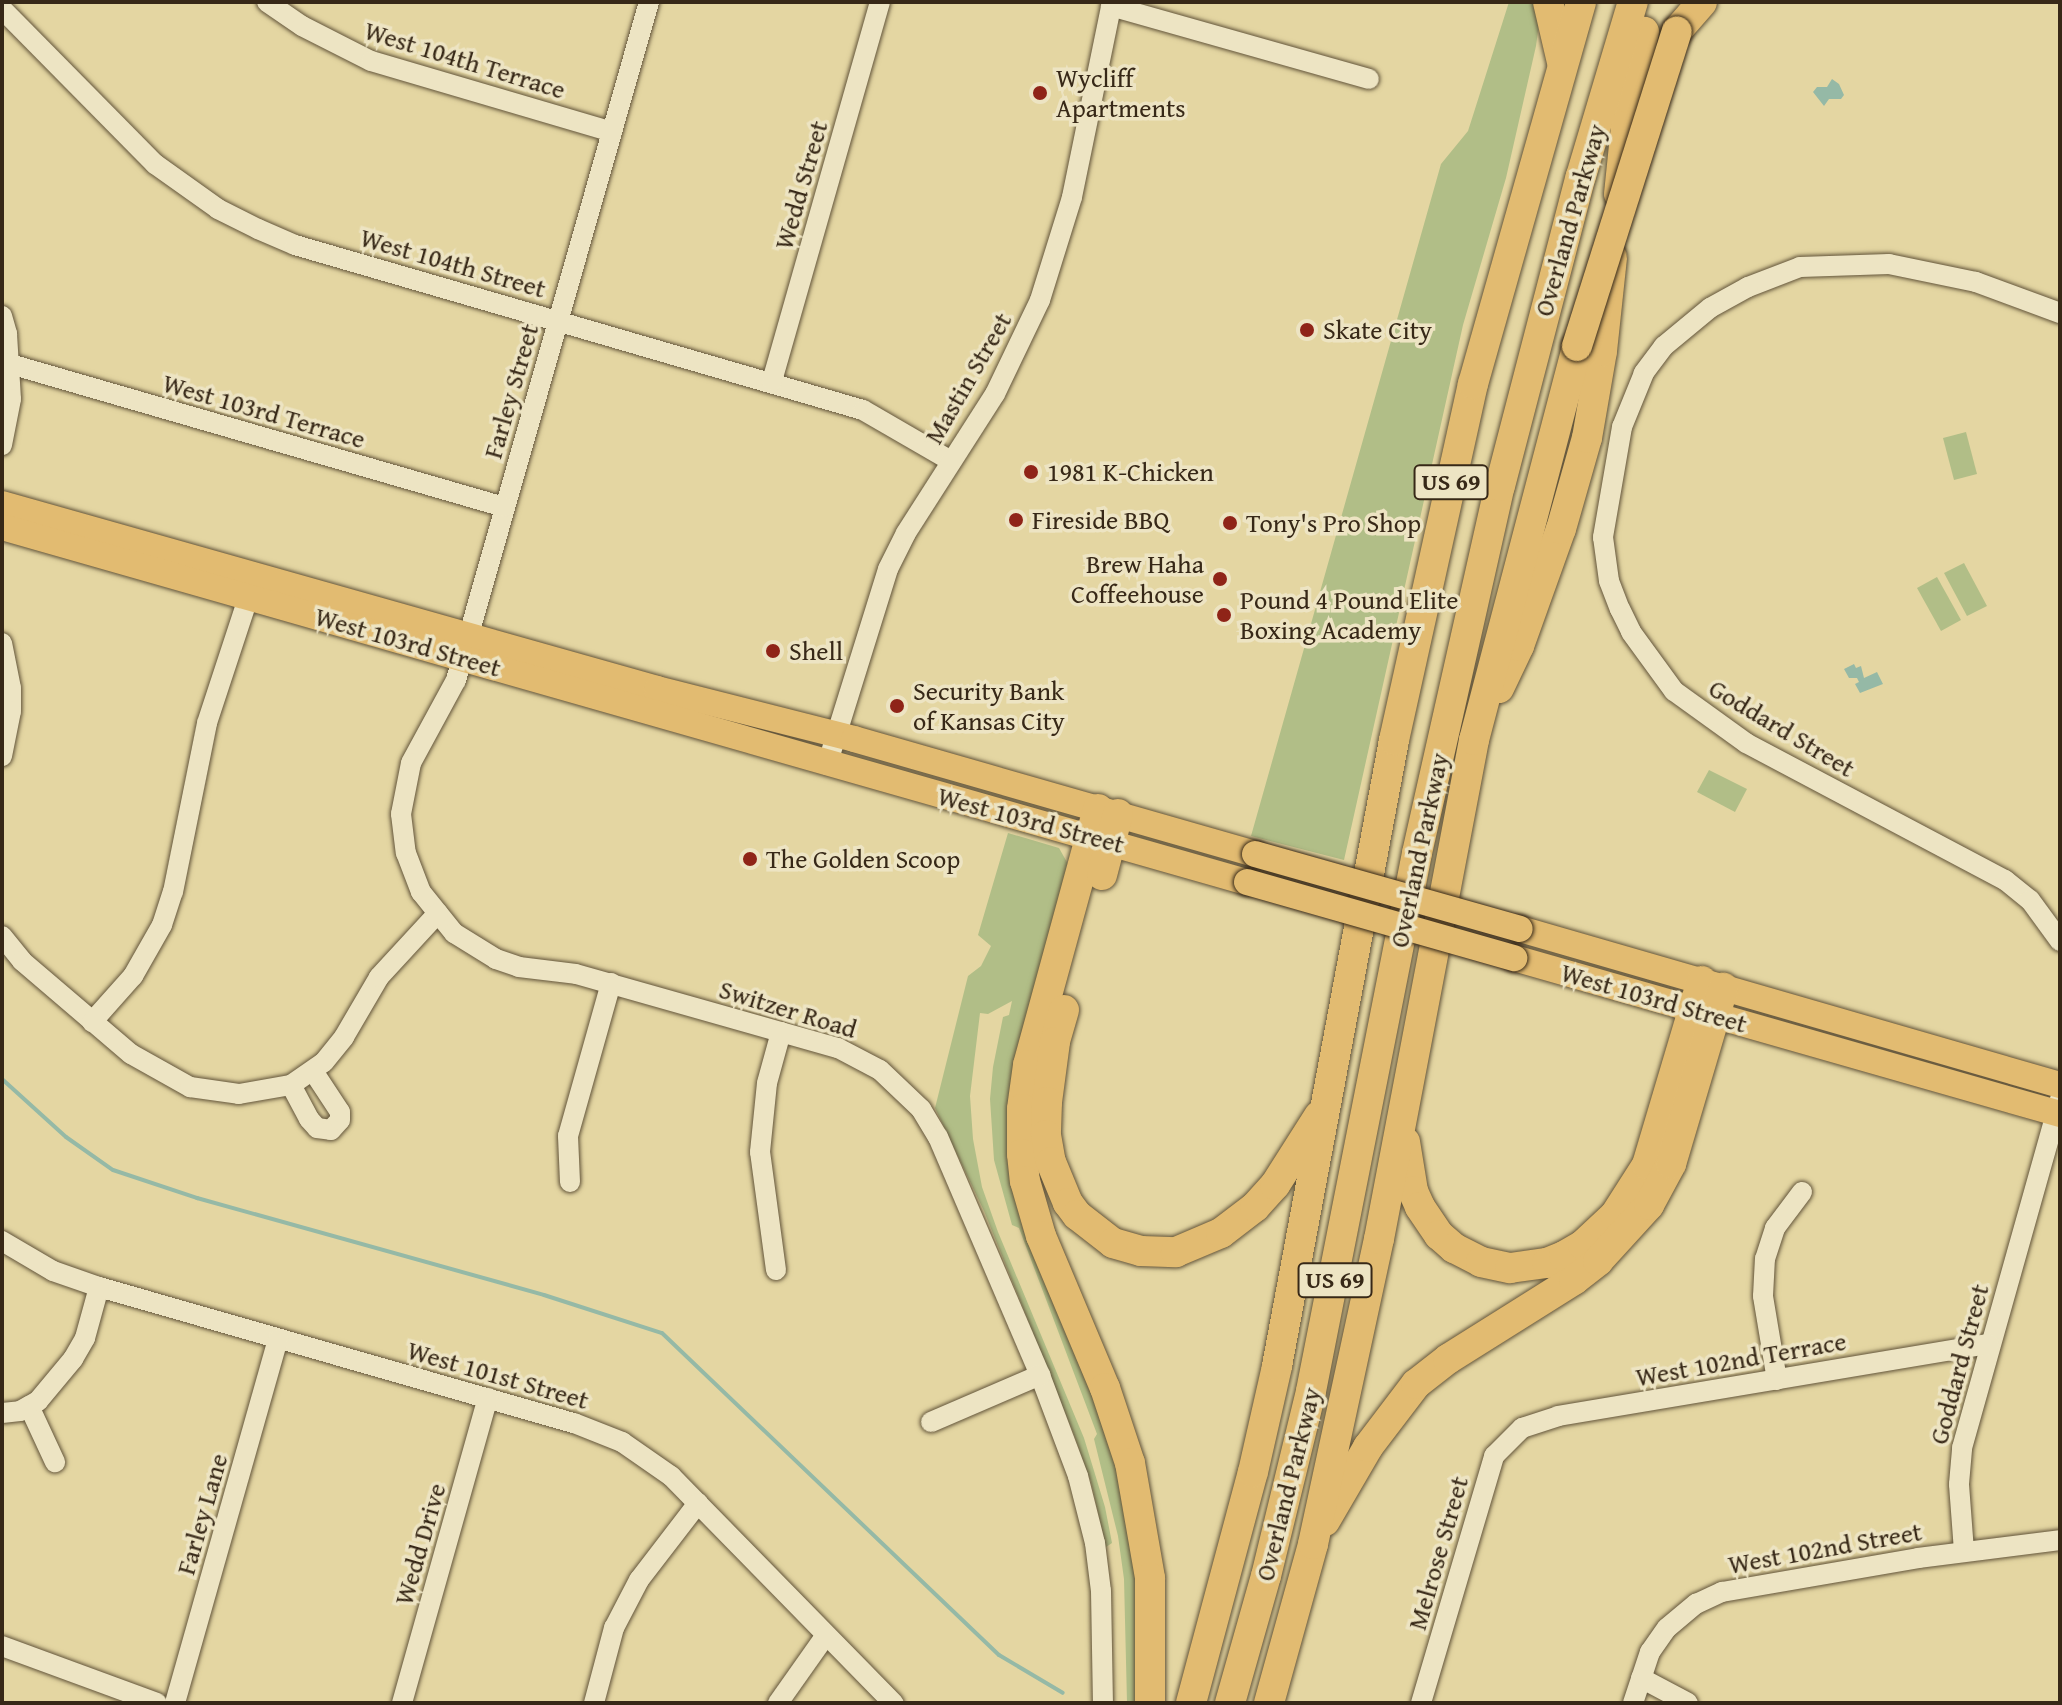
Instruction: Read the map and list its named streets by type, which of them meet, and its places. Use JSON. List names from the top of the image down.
{
  "streets": {
    "highway": ["Overland Parkway", "US 69"],
    "main road": ["West 103rd Street"],
    "street": [
      "West 104th Terrace",
      "Wedd Street",
      "West 104th Street",
      "Mastin Street",
      "Farley Street",
      "West 103rd Terrace",
      "Goddard Street",
      "Switzer Road",
      "West 102nd Terrace",
      "West 101st Street",
      "Farley Lane",
      "Wedd Drive",
      "West 102nd Street",
      "Melrose Street"
    ]
  },
  "crossings": [
    ["West 104th Terrace", "Farley Street"],
    ["Wedd Street", "West 104th Street"],
    ["West 104th Street", "Mastin Street"],
    ["West 104th Street", "Farley Street"],
    ["Mastin Street", "West 103rd Street"],
    ["Farley Street", "West 103rd Terrace"],
    ["Farley Street", "West 103rd Street"],
    ["Farley Street", "Switzer Road"],
    ["West 103rd Street", "Goddard Street"],
    ["West 103rd Street", "Switzer Road"],
    ["Goddard Street", "West 102nd Terrace"],
    ["Goddard Street", "West 102nd Street"],
    ["West 102nd Terrace", "Melrose Street"],
    ["West 101st Street", "Farley Lane"],
    ["West 101st Street", "Wedd Drive"]
  ],
  "places": [
    "Wycliff Apartments",
    "Skate City",
    "1981 K-Chicken",
    "Fireside BBQ",
    "Tony's Pro Shop",
    "Brew Haha Coffeehouse",
    "Pound 4 Pound Elite Boxing Academy",
    "Shell",
    "Security Bank of Kansas City",
    "The Golden Scoop"
  ]
}
